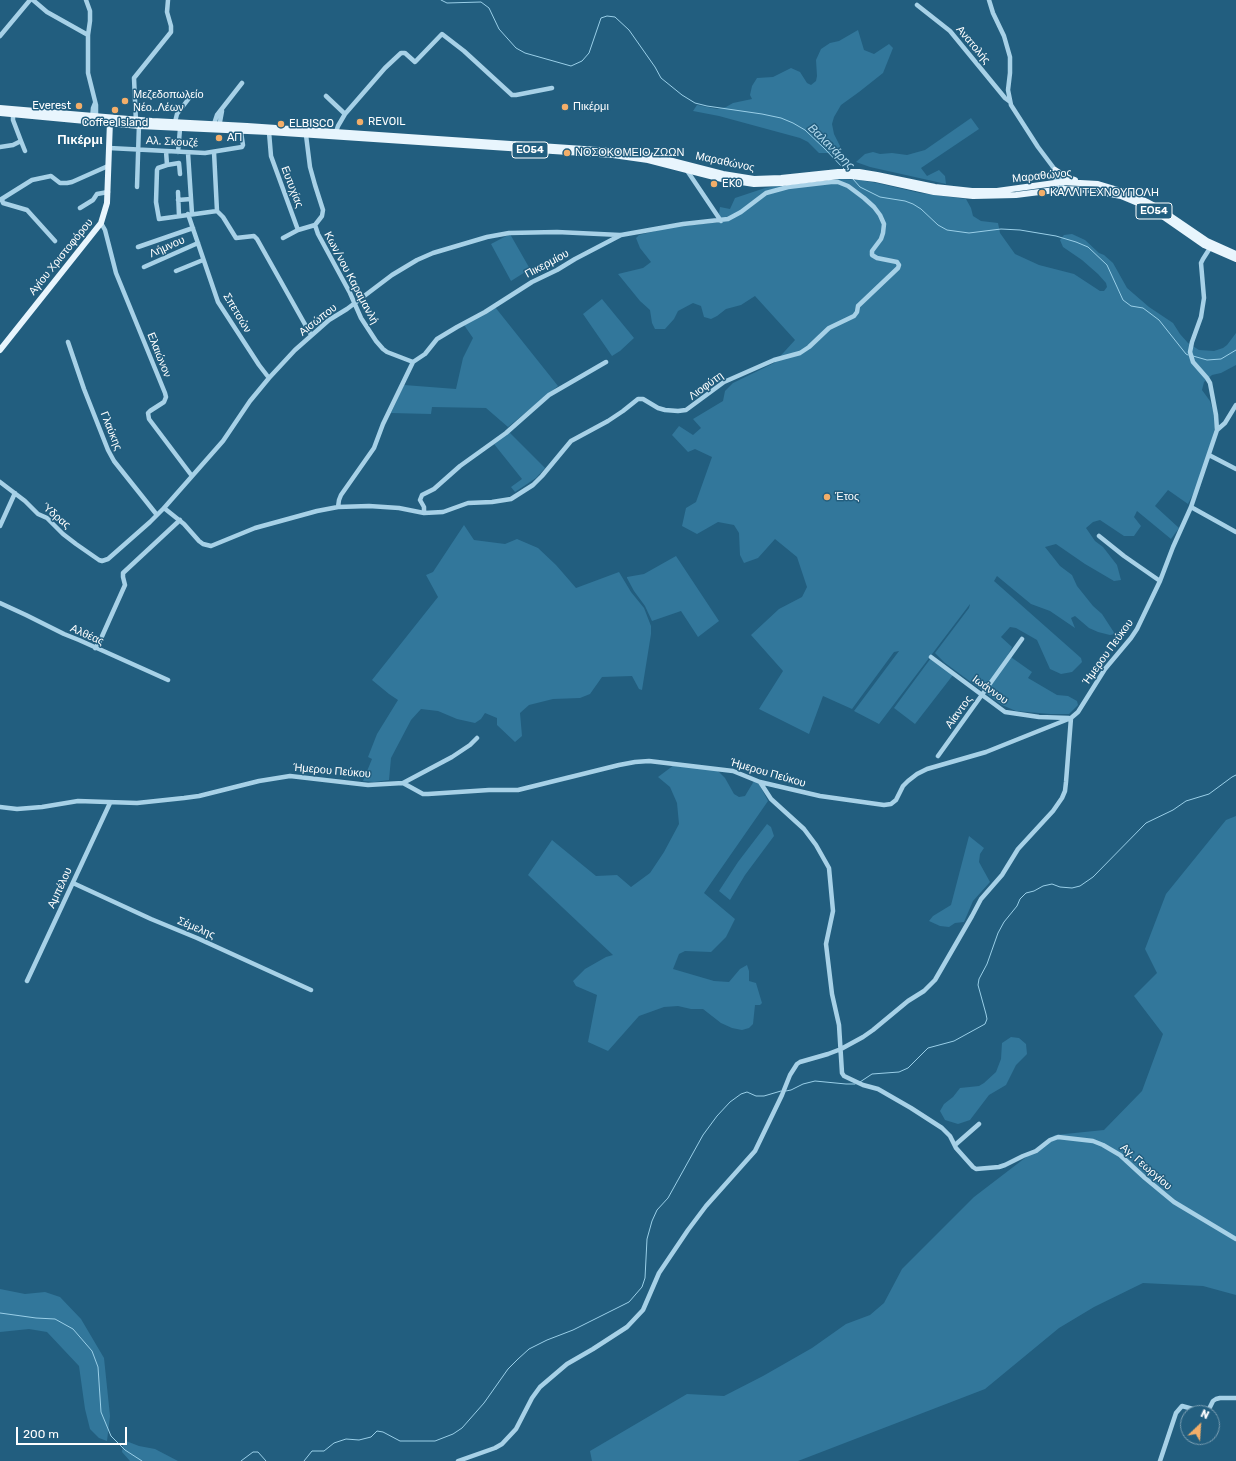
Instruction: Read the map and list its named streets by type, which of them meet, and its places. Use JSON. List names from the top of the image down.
{
  "streets": {
    "main road": ["ΕΟ54", "Μαραθώνος", "Αγίου Χριστοφόρου"],
    "street": [
      "Ανατολής",
      "Αλ. Σκουζέ",
      "Ευτυχίας",
      "Λήμνου",
      "Πικερμίου",
      "Κων/νου Καραμανλή",
      "Σπετσών",
      "Αισώπου",
      "Ελαιώνον",
      "Λιοφύτη",
      "Γλαύκης",
      "Ύδρας",
      "Αλθέας",
      "Ήμερου Πεύκου",
      "Ιωάννου",
      "Αίαντος",
      "Αμπέλου",
      "Σέμελης",
      "Αγ. Γεωργίου"
    ]
  },
  "crossings": [
    ["Αλ. Σκουζέ", "Μαραθώνος"],
    ["Αλ. Σκουζέ", "Αγίου Χριστοφόρου"],
    ["Αλ. Σκουζέ", "Σπετσών"],
    ["Μαραθώνος", "Ευτυχίας"],
    ["Μαραθώνος", "Αγίου Χριστοφόρου"],
    ["Μαραθώνος", "Κων/νου Καραμανλή"],
    ["Μαραθώνος", "Ήμερου Πεύκου"],
    ["Λήμνου", "Σπετσών"],
    ["Αγίου Χριστοφόρου", "Ελαιώνον"],
    ["Πικερμίου", "Κων/νου Καραμανλή"],
    ["Πικερμίου", "Αισώπου"],
    ["Πικερμίου", "Λιοφύτη"],
    ["Κων/νου Καραμανλή", "Αισώπου"],
    ["Σπετσών", "Αισώπου"],
    ["Αισώπου", "Ελαιώνον"],
    ["Αισώπου", "Γλαύκης"],
    ["Αισώπου", "Ύδρας"],
    ["Ήμερου Πεύκου", "Ιωάννου"],
    ["Ήμερου Πεύκου", "Αμπέλου"],
    ["Ιωάννου", "Αίαντος"],
    ["Αμπέλου", "Σέμελης"]
  ],
  "districts": ["Πικέρμι"],
  "water": ["Βαλανάρης"],
  "places": [
    "Μεζεδοπωλείο Νέο..Λέων",
    "Everest",
    "Πικέρμι",
    "Coffee Island",
    "REVOIL",
    "ELBISCO",
    "ΑΠ",
    "ΝΟΣΟΚΟΜΕΙΟ ΖΩΩΝ",
    "EKO",
    "ΚΑΛΛΙΤΕΧΝΟΥΠΟΛΗ",
    "Έτος"
  ],
  "scale_bar": "200 m",
  "north": "top right"
}
